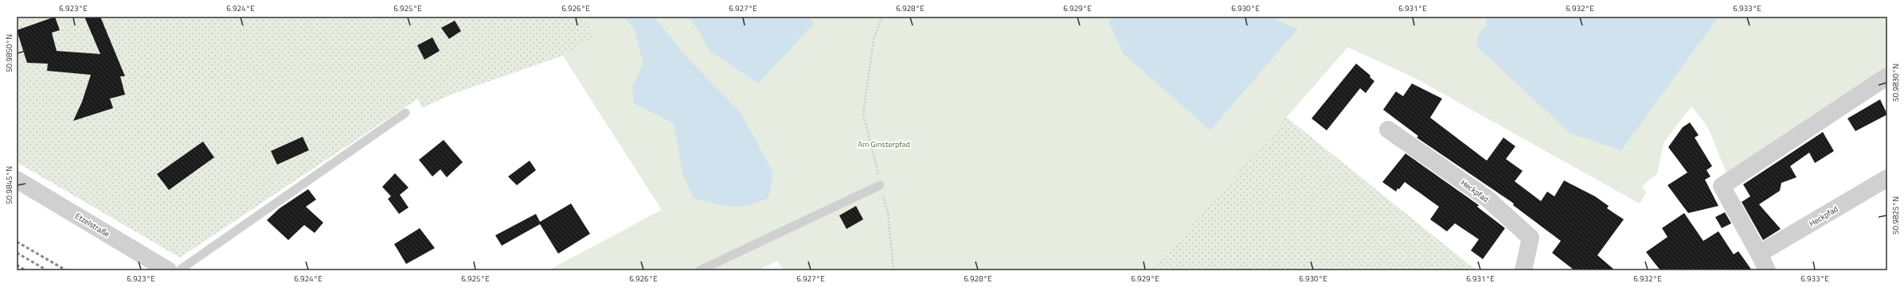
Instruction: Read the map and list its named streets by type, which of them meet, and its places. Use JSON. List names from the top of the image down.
{
  "streets": {
    "street": ["Heckpfad", "Etzelstraße"]
  },
  "parks": ["Am Ginsterpfad"],
  "coordinates": [
    "6.923°E",
    "6.924°E",
    "6.925°E",
    "6.926°E",
    "6.927°E",
    "6.928°E",
    "6.929°E",
    "6.930°E",
    "6.931°E",
    "6.932°E",
    "6.933°E",
    "50.9850°N",
    "50.9830°N",
    "50.9845°N",
    "50.9825°N"
  ]
}
